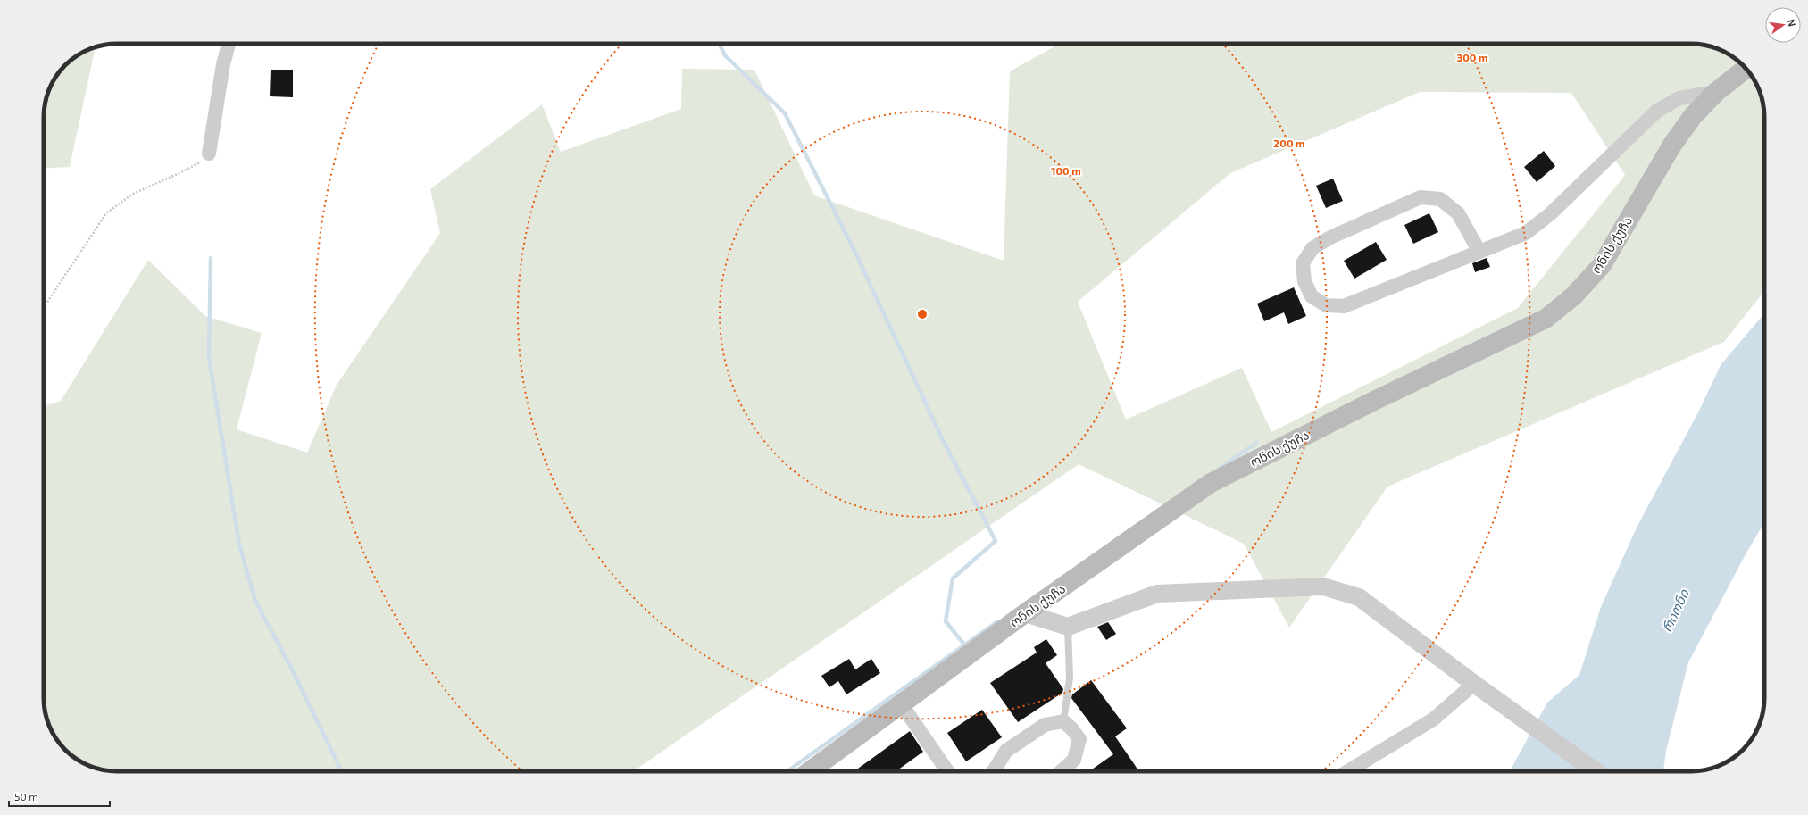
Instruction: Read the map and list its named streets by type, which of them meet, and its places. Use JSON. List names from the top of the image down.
{
  "streets": {
    "main road": ["ონის ქუჩა"]
  },
  "water": ["რიონი"],
  "scale_bar": "50 m",
  "north": "right",
  "rings": ["300 m", "200 m", "100 m"]
}
